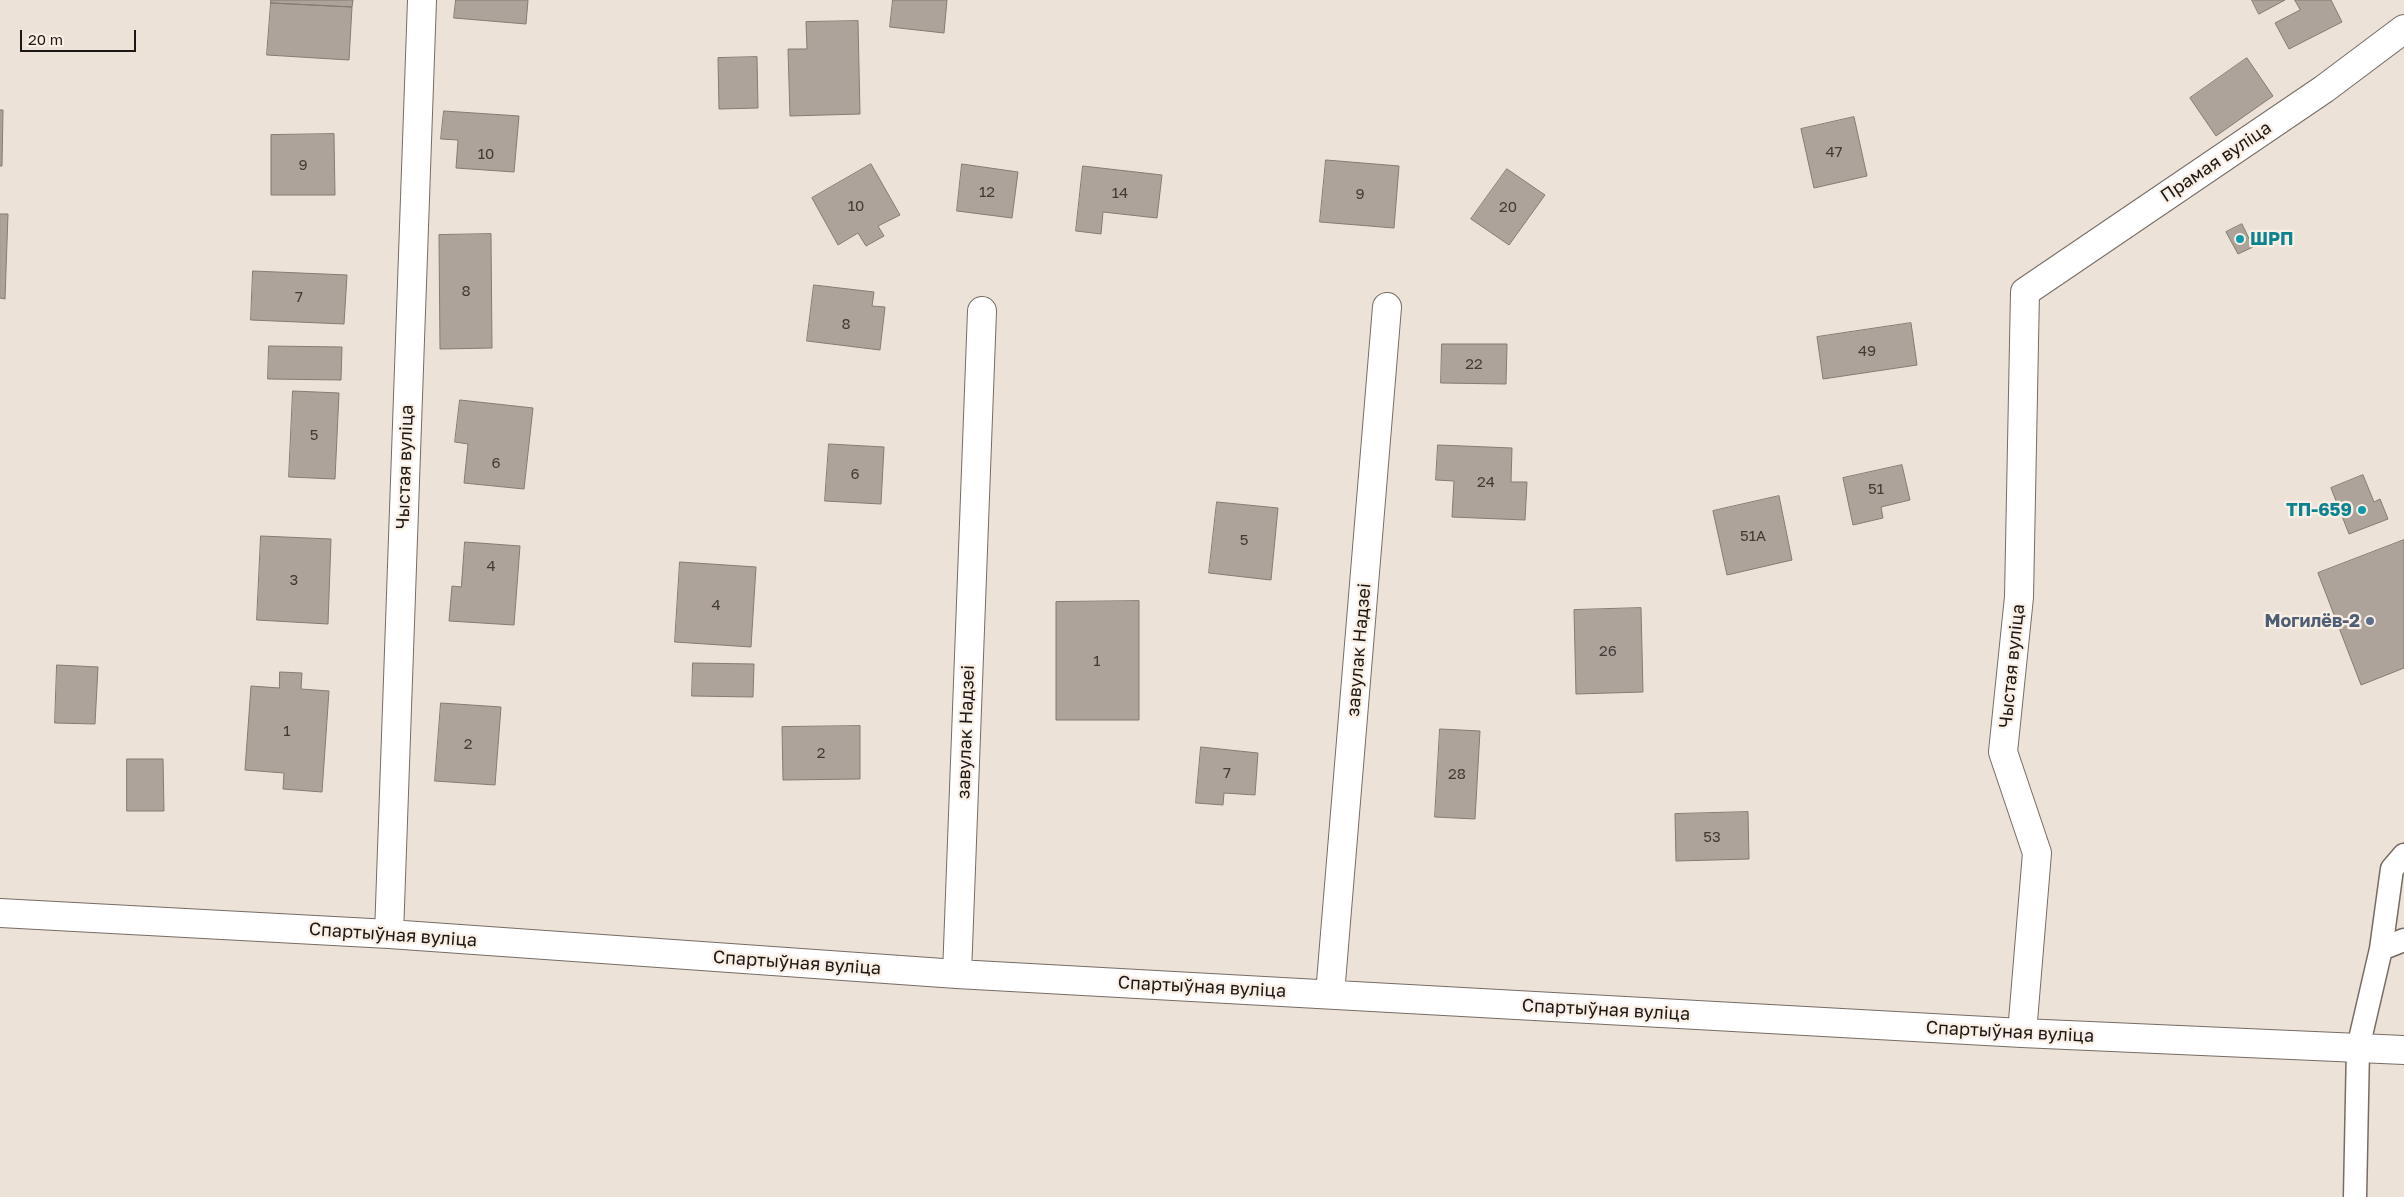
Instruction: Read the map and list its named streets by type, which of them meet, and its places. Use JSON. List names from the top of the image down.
{
  "streets": {
    "street": [
      "Прамая вуліца",
      "Чыстая вуліца",
      "завулак Надзеі",
      "Спартыўная вуліца"
    ]
  },
  "crossings": [
    ["Прамая вуліца", "Чыстая вуліца"],
    ["Чыстая вуліца", "Спартыўная вуліца"],
    ["завулак Надзеі", "Спартыўная вуліца"]
  ],
  "places": ["ШРП", "ТП-659", "Могилёв-2"],
  "house_numbers": [
    "47",
    "10",
    "9",
    "12",
    "14",
    "9",
    "10",
    "20",
    "8",
    "7",
    "8",
    "49",
    "22",
    "5",
    "6",
    "6",
    "24",
    "51",
    "51А",
    "5",
    "4",
    "3",
    "4",
    "26",
    "1",
    "1",
    "2",
    "2",
    "7",
    "28",
    "53"
  ],
  "scale_bar": "20 m"
}
